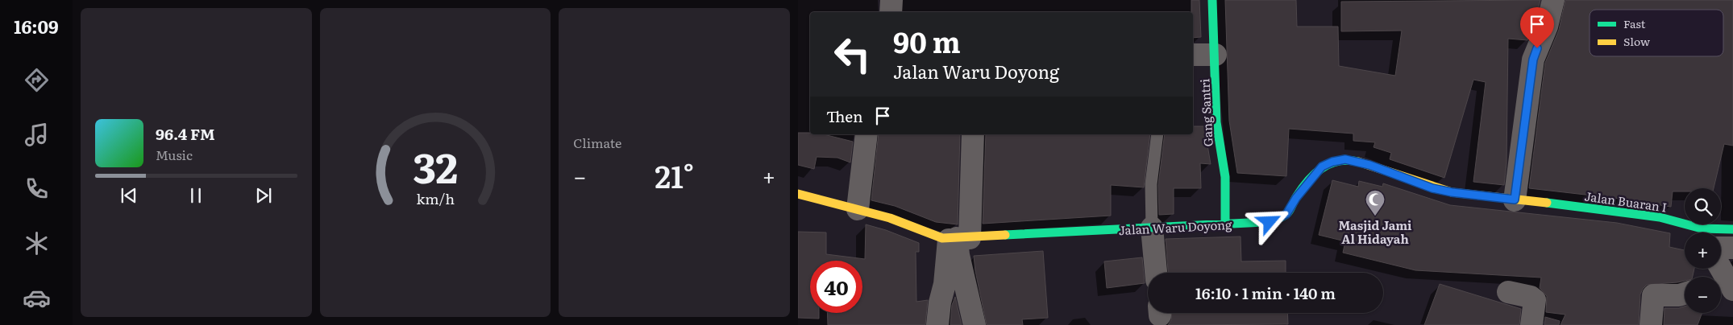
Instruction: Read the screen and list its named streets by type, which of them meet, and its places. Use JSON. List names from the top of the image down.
{
  "streets": {
    "street": ["Gang Santri", "Jalan Buaran I", "Jalan Waru Doyong"]
  },
  "crossings": [
    ["Gang Santri", "Jalan Waru Doyong"],
    ["Jalan Buaran I", "Jalan Waru Doyong"]
  ],
  "places": {
    "mosque": ["Masjid Jami Al Hidayah"]
  },
  "legend": ["Fast", "Slow"],
  "page": {
    "tabs": "16:09",
    "tile": "Climate",
    "turn": ["90 m", "Jalan Waru Doyong"],
    "then": "Then",
    "song": ["96.4 FM", "Music"],
    "heat": ["−", "21°", "+"],
    "map_buttons": ["+", "−"],
    "limit": "40",
    "trip": "16:10 · 1 min · 140 m",
    "gauge": ["32", "km/h"]
  }
}
